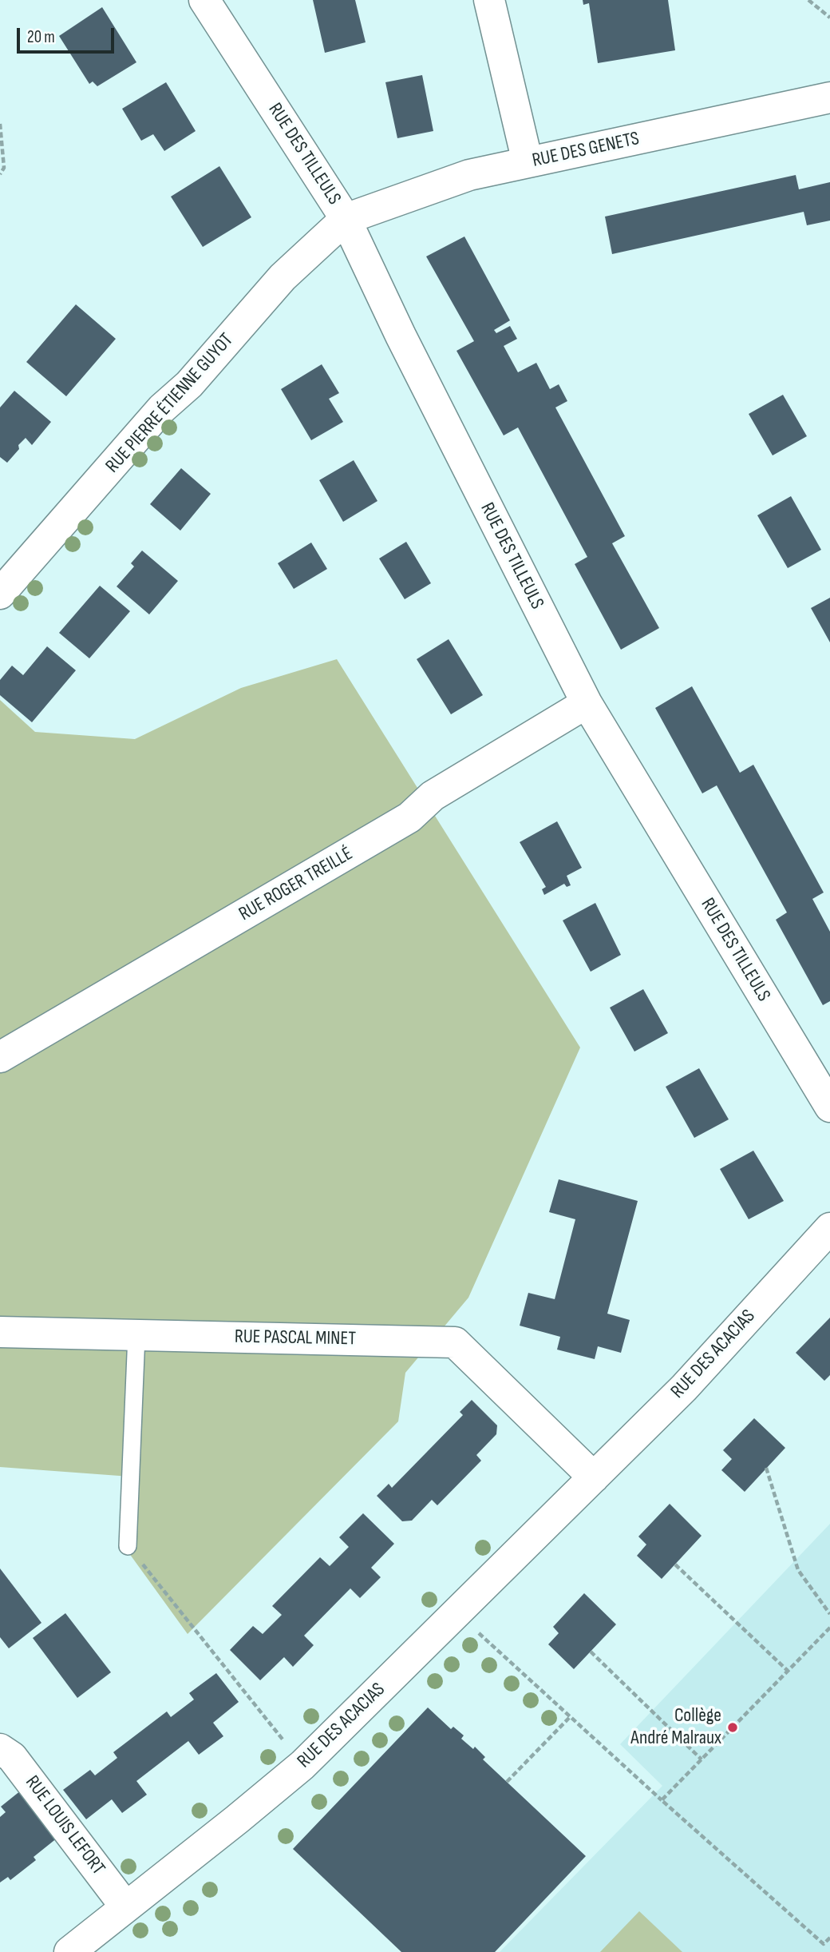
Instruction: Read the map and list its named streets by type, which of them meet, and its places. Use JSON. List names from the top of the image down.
{
  "streets": {
    "street": [
      "RUE DES GENETS",
      "RUE DES TILLEULS",
      "RUE PIERRE ÉTIENNE GUYOT",
      "RUE ROGER TREILLÉ",
      "RUE PASCAL MINET",
      "RUE DES ACACIAS",
      "RUE LOUIS LEFORT"
    ]
  },
  "crossings": [
    ["RUE DES GENETS", "RUE DES TILLEULS"],
    ["RUE DES GENETS", "RUE PIERRE ÉTIENNE GUYOT"],
    ["RUE DES TILLEULS", "RUE PIERRE ÉTIENNE GUYOT"],
    ["RUE DES TILLEULS", "RUE ROGER TREILLÉ"],
    ["RUE PASCAL MINET", "RUE DES ACACIAS"],
    ["RUE DES ACACIAS", "RUE LOUIS LEFORT"]
  ],
  "places": ["Collège André Malraux"],
  "scale_bar": "20 m"
}
